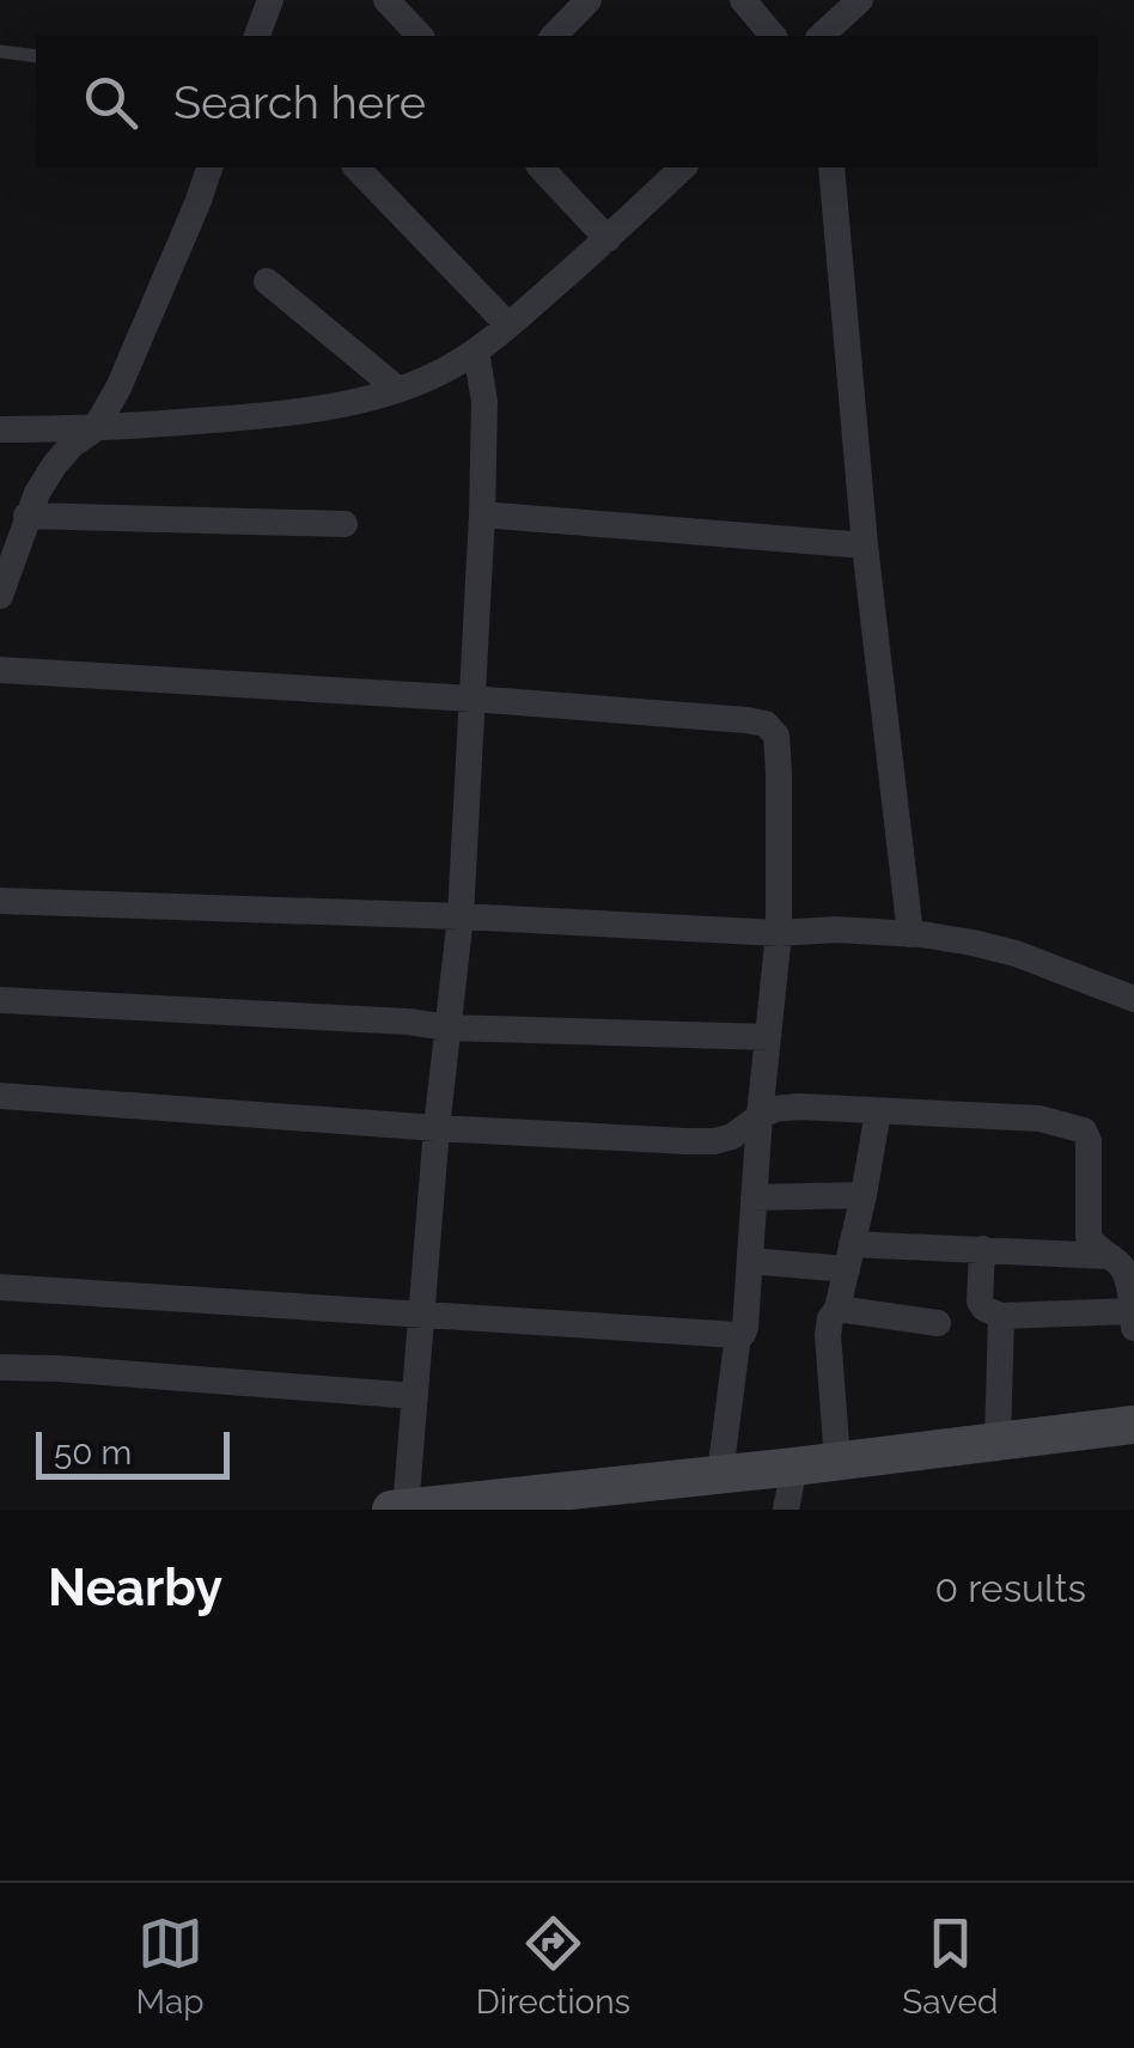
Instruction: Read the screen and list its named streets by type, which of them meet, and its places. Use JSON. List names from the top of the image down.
{
  "scale_bar": "50 m",
  "page": {
    "search": "Search here",
    "scale": "50 m",
    "heading": ["Nearby", "0 results"],
    "nav": ["Map", "Directions", "Saved"]
  }
}
